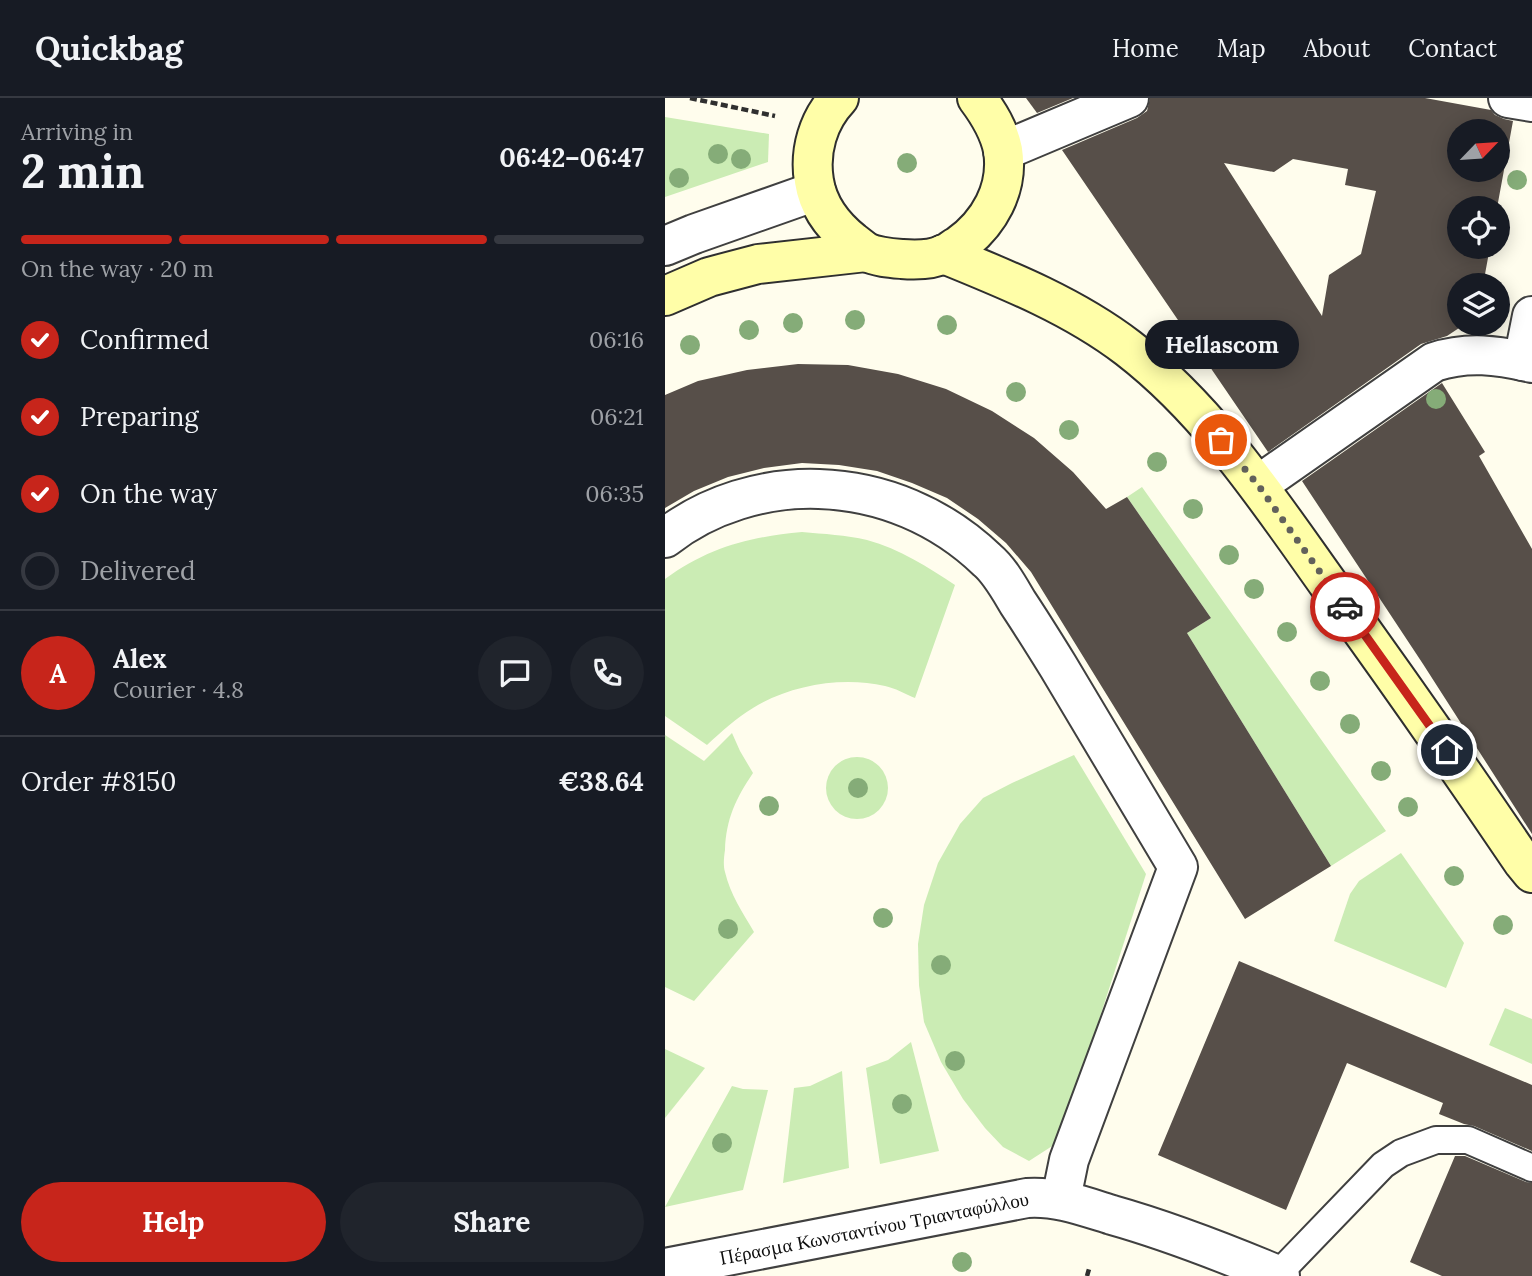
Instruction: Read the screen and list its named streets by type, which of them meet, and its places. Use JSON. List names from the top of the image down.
{
  "streets": {
    "street": ["Πέρασμα Κωνσταντίνου Τριανταφύλλου"]
  },
  "places": ["Hellascom"],
  "north": "top right",
  "page": {
    "header": "Quickbag",
    "nav": [
      "Home",
      "Map",
      "About",
      "Contact"
    ],
    "heading": ["2 min", "Arriving in", "06:42–06:47"],
    "panel": [
      "Alex",
      "Courier · 4.8",
      "Order #8150",
      "€38.64"
    ],
    "bar": "On the way · 20 m",
    "list": [
      ["Confirmed", "06:16"],
      ["Preparing", "06:21"],
      ["On the way", "06:35"],
      "Delivered"
    ],
    "bubble": "Hellascom",
    "round": "A",
    "buttons": ["Help", "Share"]
  }
}
